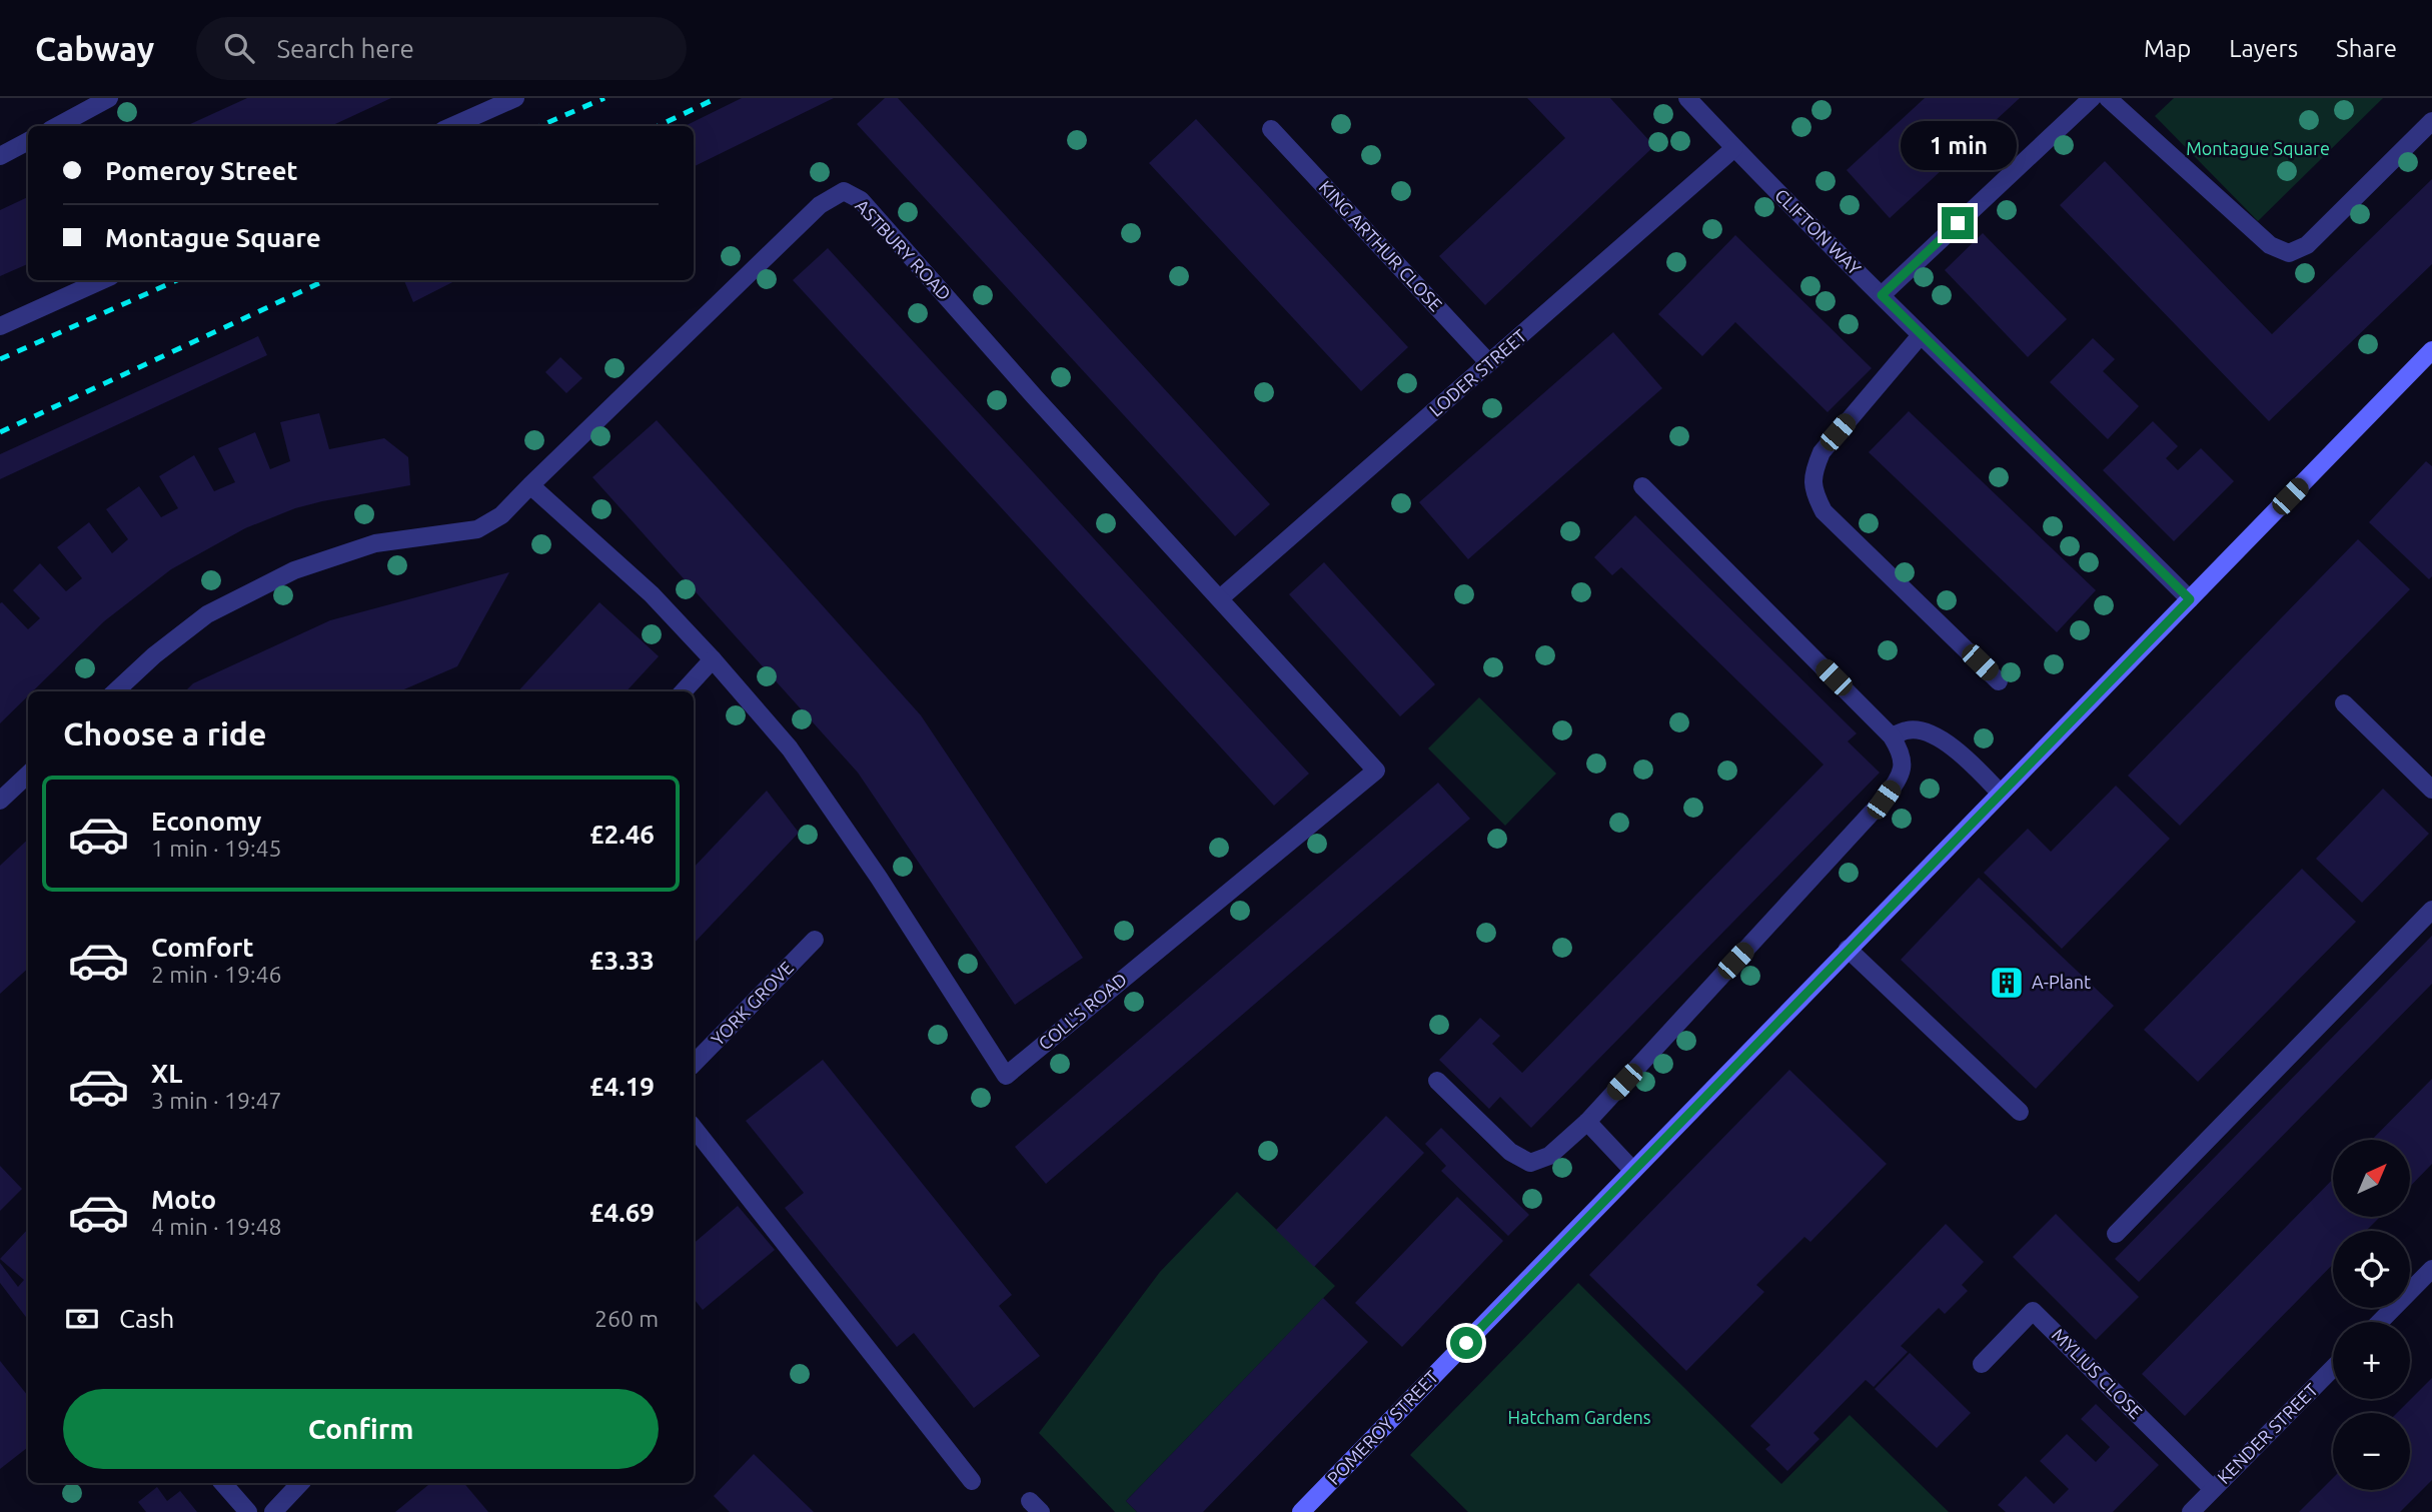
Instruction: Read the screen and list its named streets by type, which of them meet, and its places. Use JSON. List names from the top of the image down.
{
  "streets": {
    "main road": ["POMEROY STREET"],
    "street": [
      "CLIFTON WAY",
      "KING ARTHUR CLOSE",
      "ASTBURY ROAD",
      "LODER STREET",
      "YORK GROVE",
      "COLL'S ROAD",
      "MYLIUS CLOSE",
      "KENDER STREET"
    ]
  },
  "crossings": [
    ["CLIFTON WAY", "LODER STREET"],
    ["CLIFTON WAY", "POMEROY STREET"],
    ["KING ARTHUR CLOSE", "LODER STREET"],
    ["ASTBURY ROAD", "LODER STREET"],
    ["ASTBURY ROAD", "COLL'S ROAD"],
    ["LODER STREET", "COLL'S ROAD"],
    ["MYLIUS CLOSE", "KENDER STREET"]
  ],
  "parks": ["Montague Square", "Hatcham Gardens"],
  "places": {
    "building": ["A-Plant"]
  },
  "north": "top right",
  "page": {
    "header": "Cabway",
    "search": "Search here",
    "nav": ["Map", "Layers", "Share"],
    "bubble": "1 min",
    "banner": ["Pomeroy Street", "Montague Square"],
    "heading": "Choose a ride",
    "list": [
      {
        "name": "Economy",
        "note": "1 min · 19:45",
        "value": "£2.46"
      },
      {
        "name": "Comfort",
        "note": "2 min · 19:46",
        "value": "£3.33"
      },
      {
        "name": "XL",
        "note": "3 min · 19:47",
        "value": "£4.19"
      },
      {
        "name": "Moto",
        "note": "4 min · 19:48",
        "value": "£4.69"
      }
    ],
    "map_buttons": ["+", "−"],
    "pay": ["Cash", "260 m"],
    "buttons": "Confirm"
  }
}
